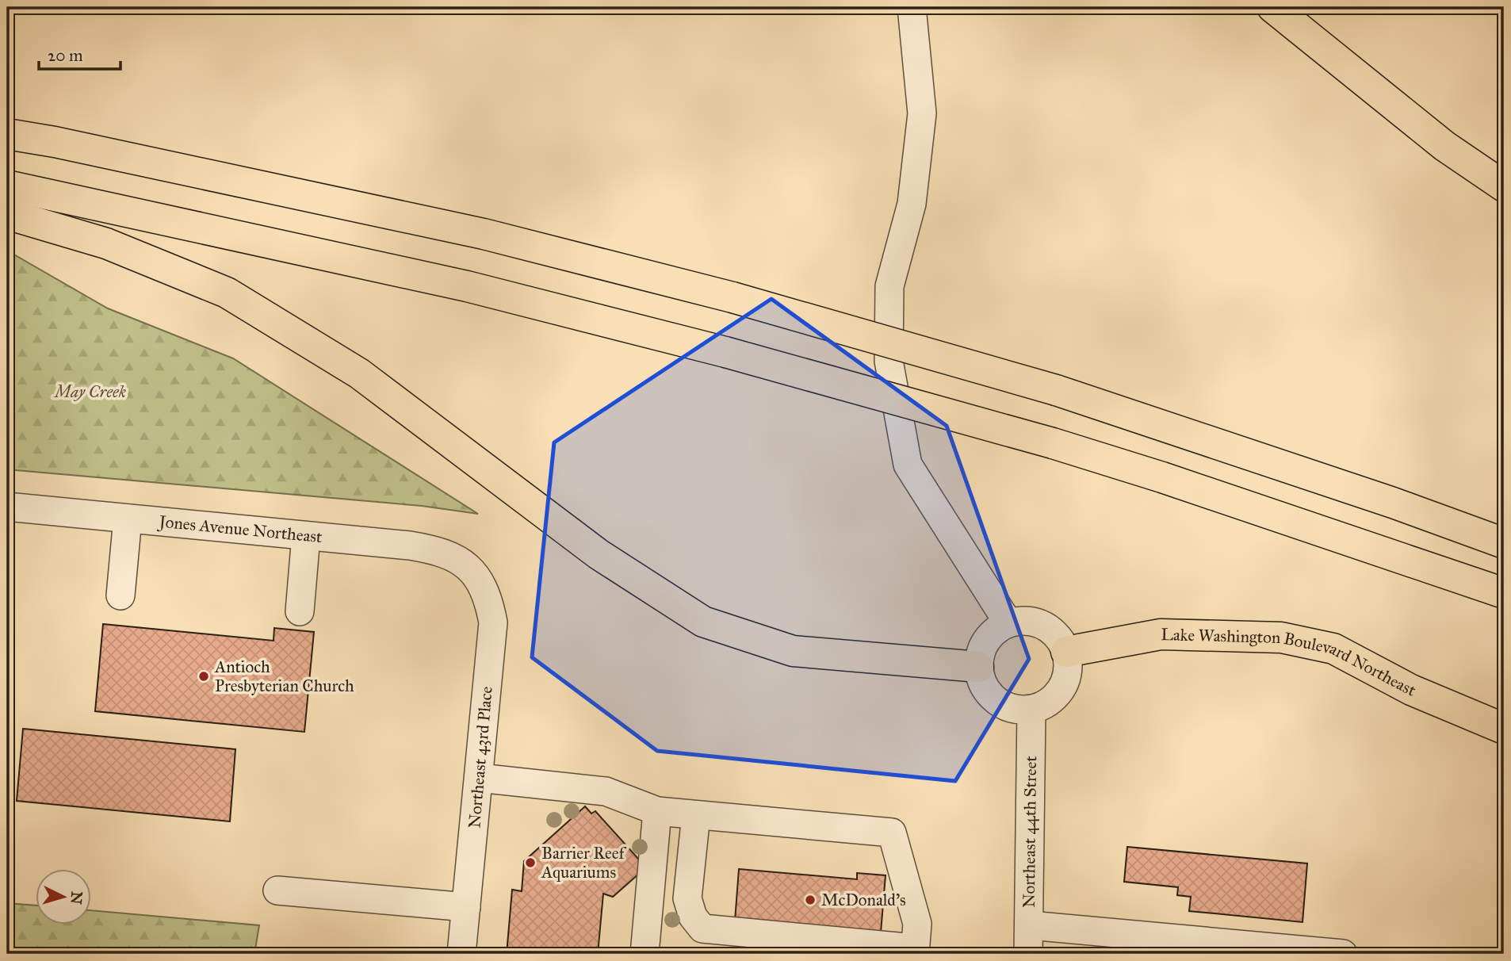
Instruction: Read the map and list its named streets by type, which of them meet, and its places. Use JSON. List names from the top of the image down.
{
  "streets": {
    "main road": ["Lake Washington Boulevard Northeast"],
    "street": ["Jones Avenue Northeast", "Northeast 43rd Place", "Northeast 44th Street"]
  },
  "crossings": [
    ["Jones Avenue Northeast", "Northeast 43rd Place"],
    ["Lake Washington Boulevard Northeast", "Northeast 44th Street"]
  ],
  "parks": ["May Creek"],
  "places": ["Antioch Presbyterian Church", "Barrier Reef Aquariums", "McDonald's"],
  "scale_bar": "20 m",
  "north": "right"
}
